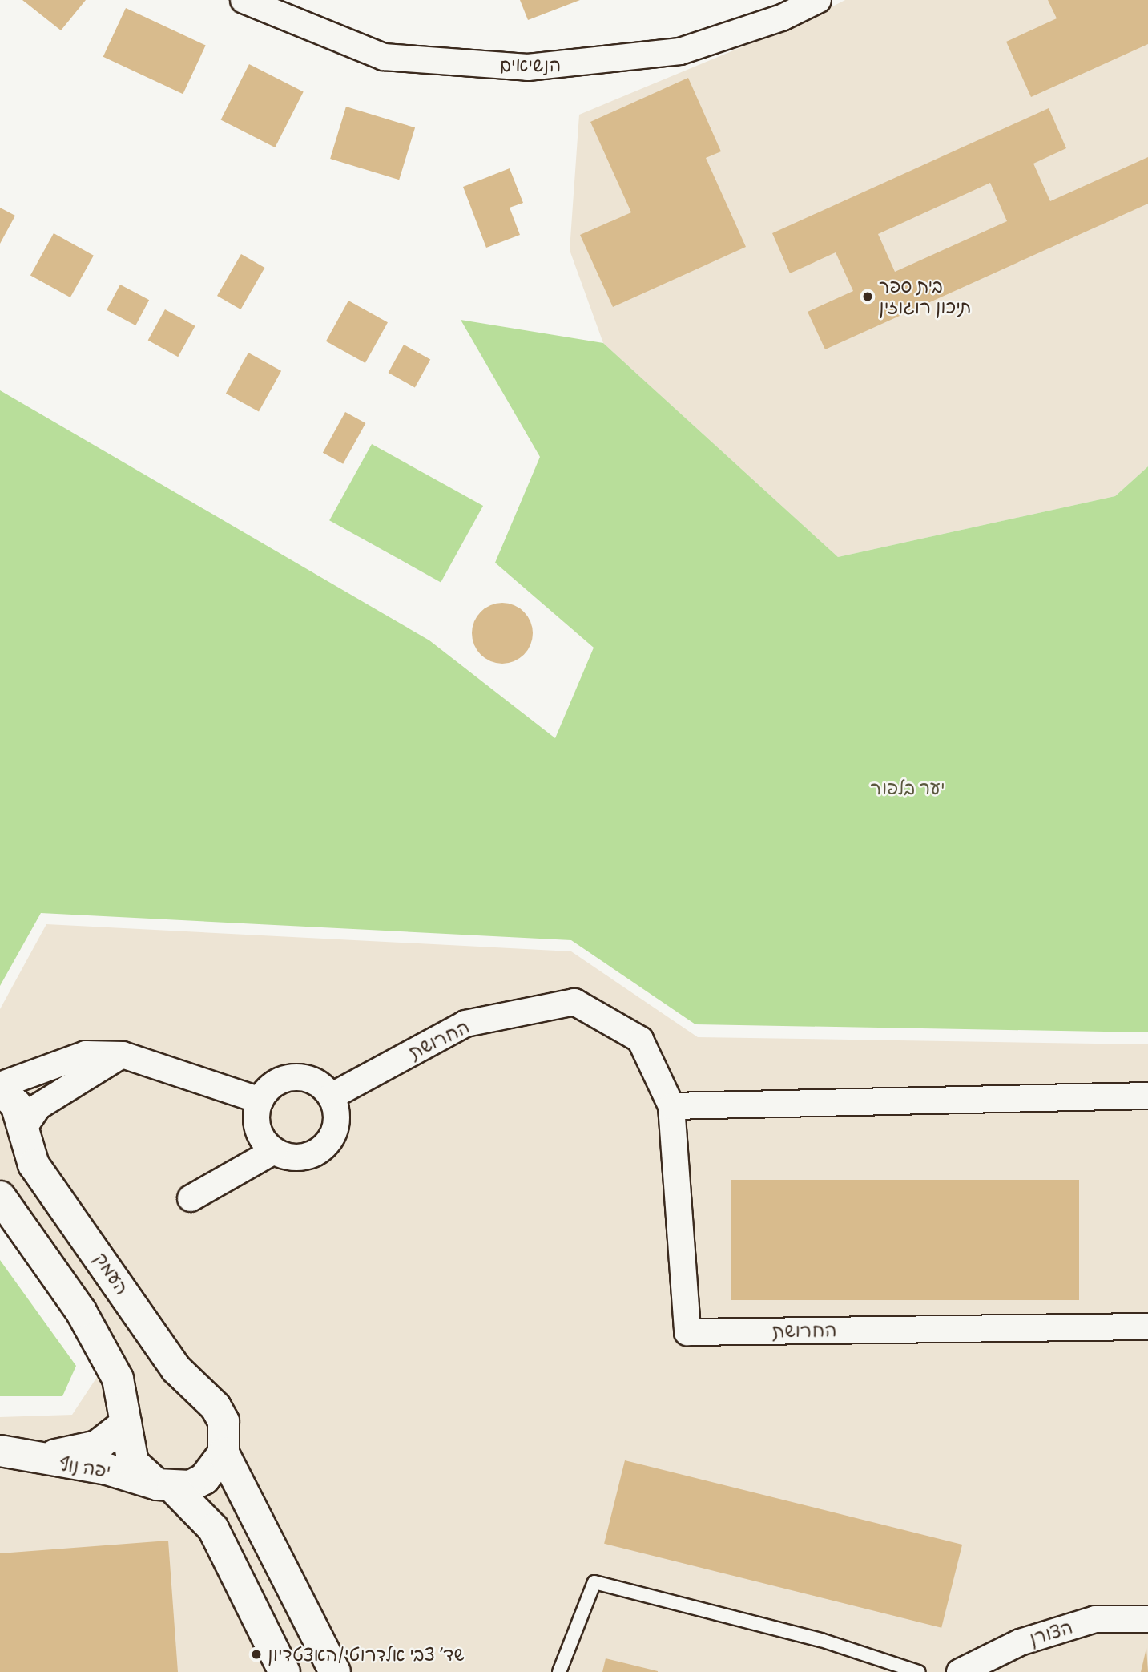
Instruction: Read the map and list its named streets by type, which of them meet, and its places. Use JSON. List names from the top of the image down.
{
  "streets": {
    "main road": ["העמק", "יפה נוף"],
    "street": ["הנשיאים", "החרושת", "הצורן"]
  },
  "parks": ["יער בלפור"],
  "places": ["בית ספר תיכון רוגוזין", "שד׳ צבי אלדרוטי/האצטדיון"]
}
